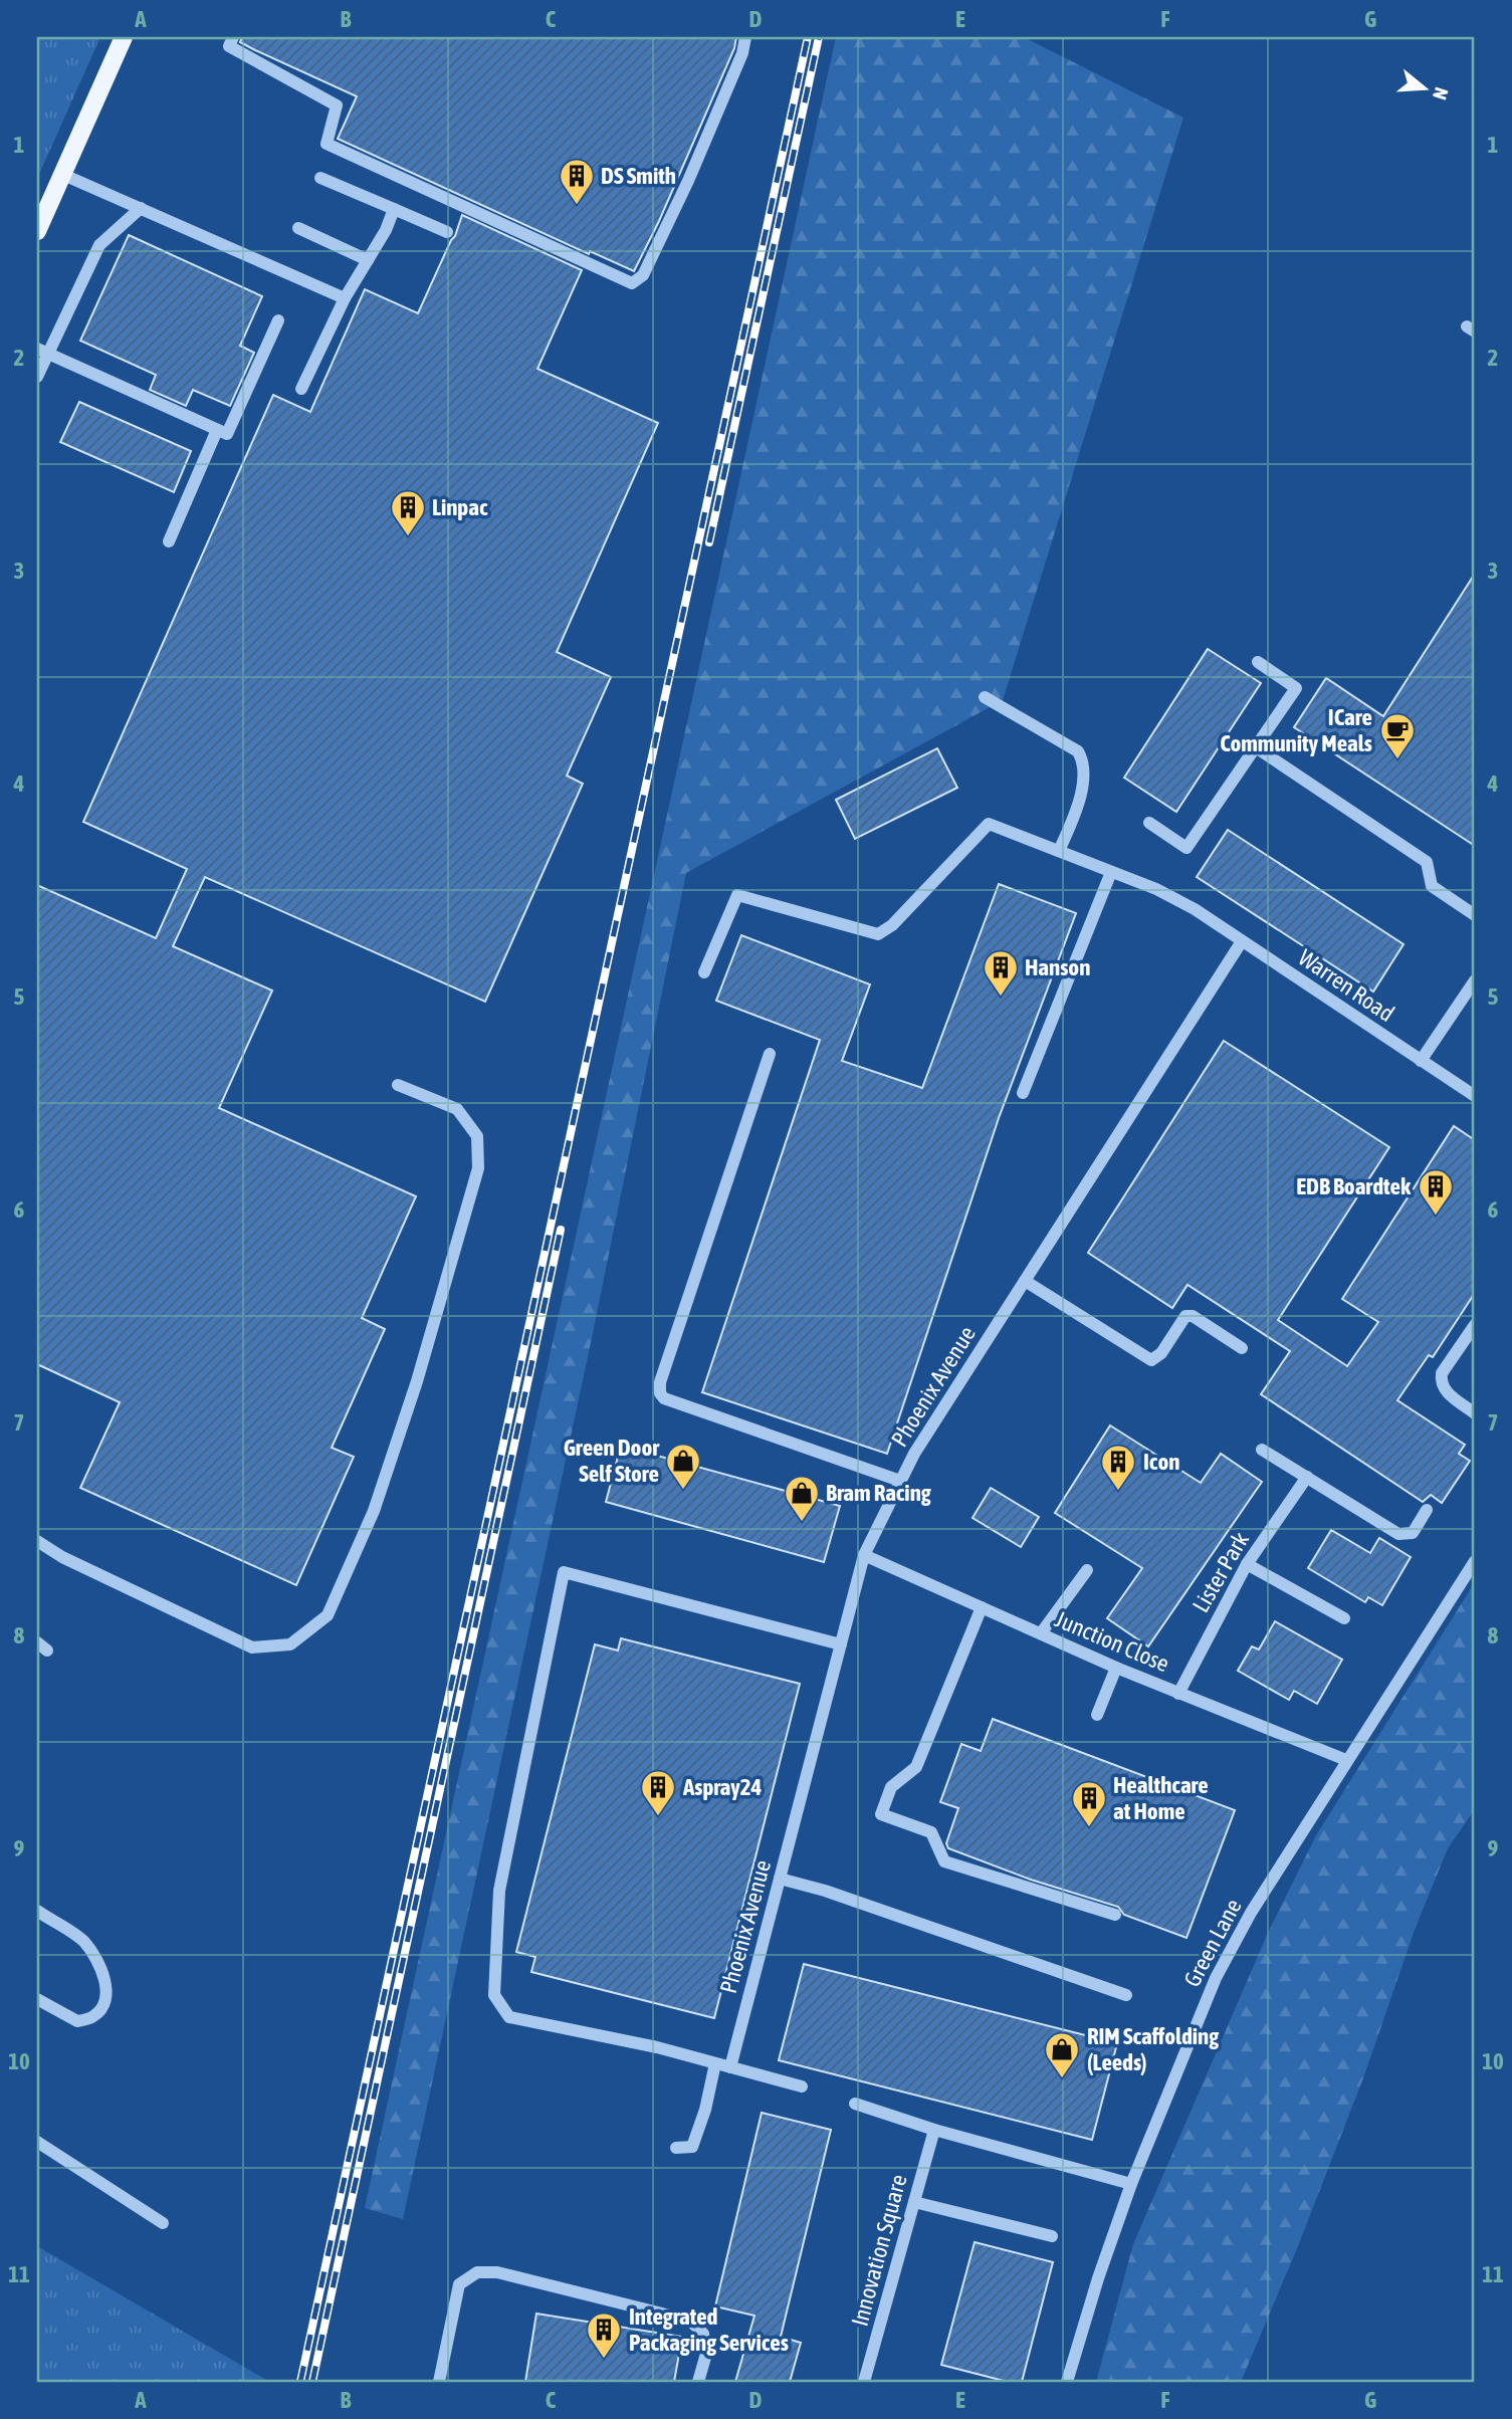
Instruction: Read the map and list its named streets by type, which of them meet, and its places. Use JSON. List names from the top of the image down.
{
  "streets": {
    "street": [
      "Warren Road",
      "Phoenix Avenue",
      "Lister Park",
      "Junction Close",
      "Green Lane",
      "Innovation Square"
    ]
  },
  "crossings": [
    ["Warren Road", "Phoenix Avenue"],
    ["Phoenix Avenue", "Junction Close"],
    ["Lister Park", "Junction Close"],
    ["Junction Close", "Green Lane"]
  ],
  "places": {
    "building": [
      "DS Smith",
      "Linpac",
      "Hanson",
      "EDB Boardtek",
      "Icon",
      "Aspray24",
      "Healthcare at Home",
      "Integrated Packaging Services"
    ],
    "cafe": ["ICare Community Meals"],
    "shop": ["Green Door Self Store", "Bram Racing", "RIM Scaffolding (Leeds)"]
  },
  "north": "right",
  "grid": {
    "columns": [
      "A",
      "B",
      "C",
      "D",
      "E",
      "F",
      "G"
    ],
    "rows": [
      "1",
      "2",
      "3",
      "4",
      "5",
      "6",
      "7",
      "8",
      "9",
      "10",
      "11"
    ]
  }
}
